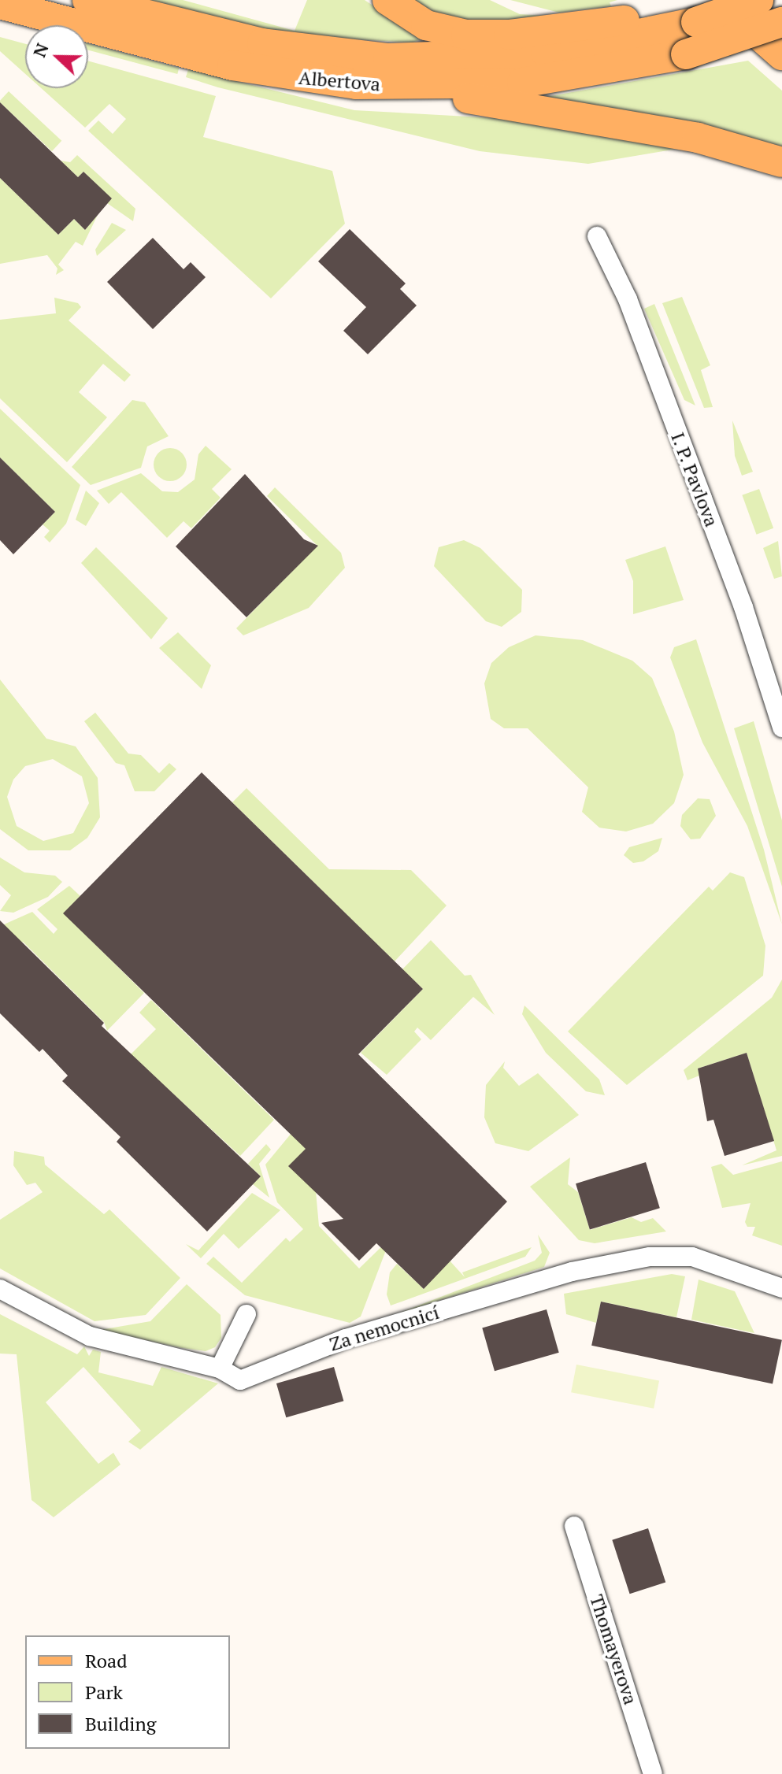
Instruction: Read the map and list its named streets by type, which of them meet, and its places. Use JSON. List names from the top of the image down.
{
  "streets": {
    "main road": ["Albertova"],
    "street": ["I. P. Pavlova", "Za nemocnicí", "Thomayerova"]
  },
  "legend": ["Road", "Park", "Building"],
  "north": "left"
}
